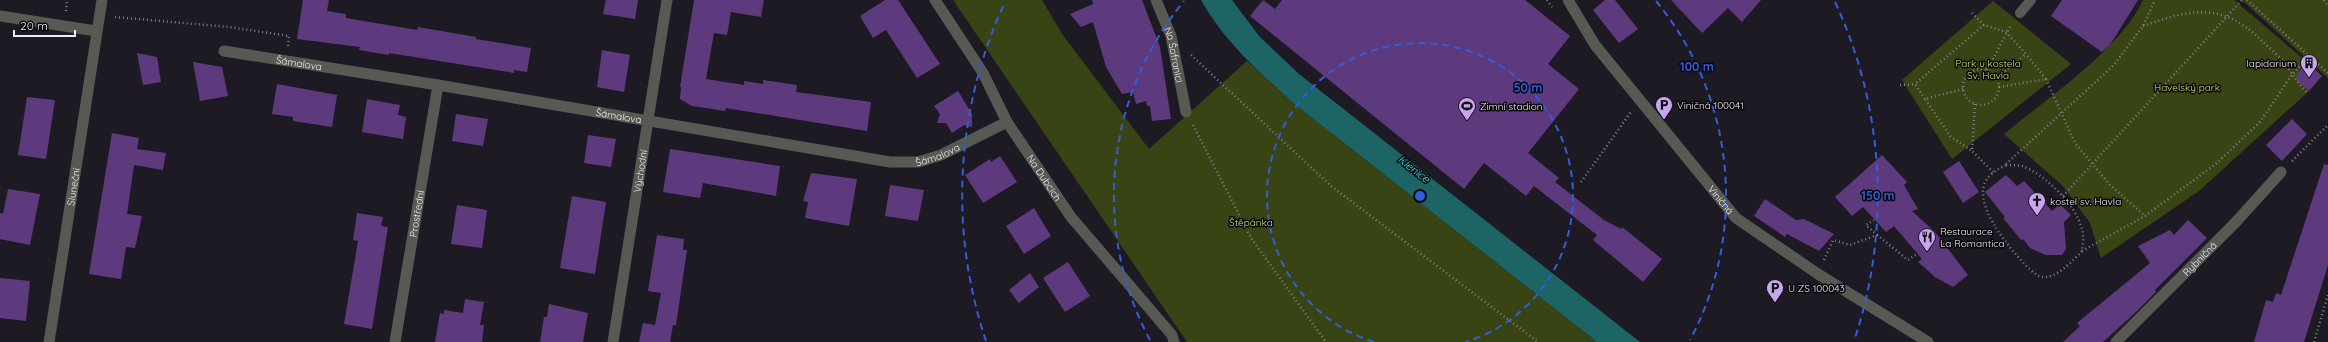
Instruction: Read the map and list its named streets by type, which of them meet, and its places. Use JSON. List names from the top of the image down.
{
  "streets": {
    "street": [
      "Na Šafranici",
      "Šámalova",
      "Východní",
      "Na Dubcích",
      "Sluneční",
      "Viničná",
      "Prostřední",
      "Rybničná"
    ]
  },
  "crossings": [
    ["Šámalova", "Východní"],
    ["Šámalova", "Na Dubcích"],
    ["Šámalova", "Prostřední"]
  ],
  "water": ["Klenice"],
  "parks": ["Park u kostela Sv. Havla", "Havelský park", "Štěpánka"],
  "places": {
    "building": ["lapidarium"],
    "parking": ["Viničná 100041", "U ZS 100043"],
    "sports": ["Zimní stadion"],
    "church": ["kostel sv. Havla"],
    "restaurant": ["Restaurace La Romantica"]
  },
  "scale_bar": "20 m",
  "rings": ["100 m", "50 m", "150 m"]
}
